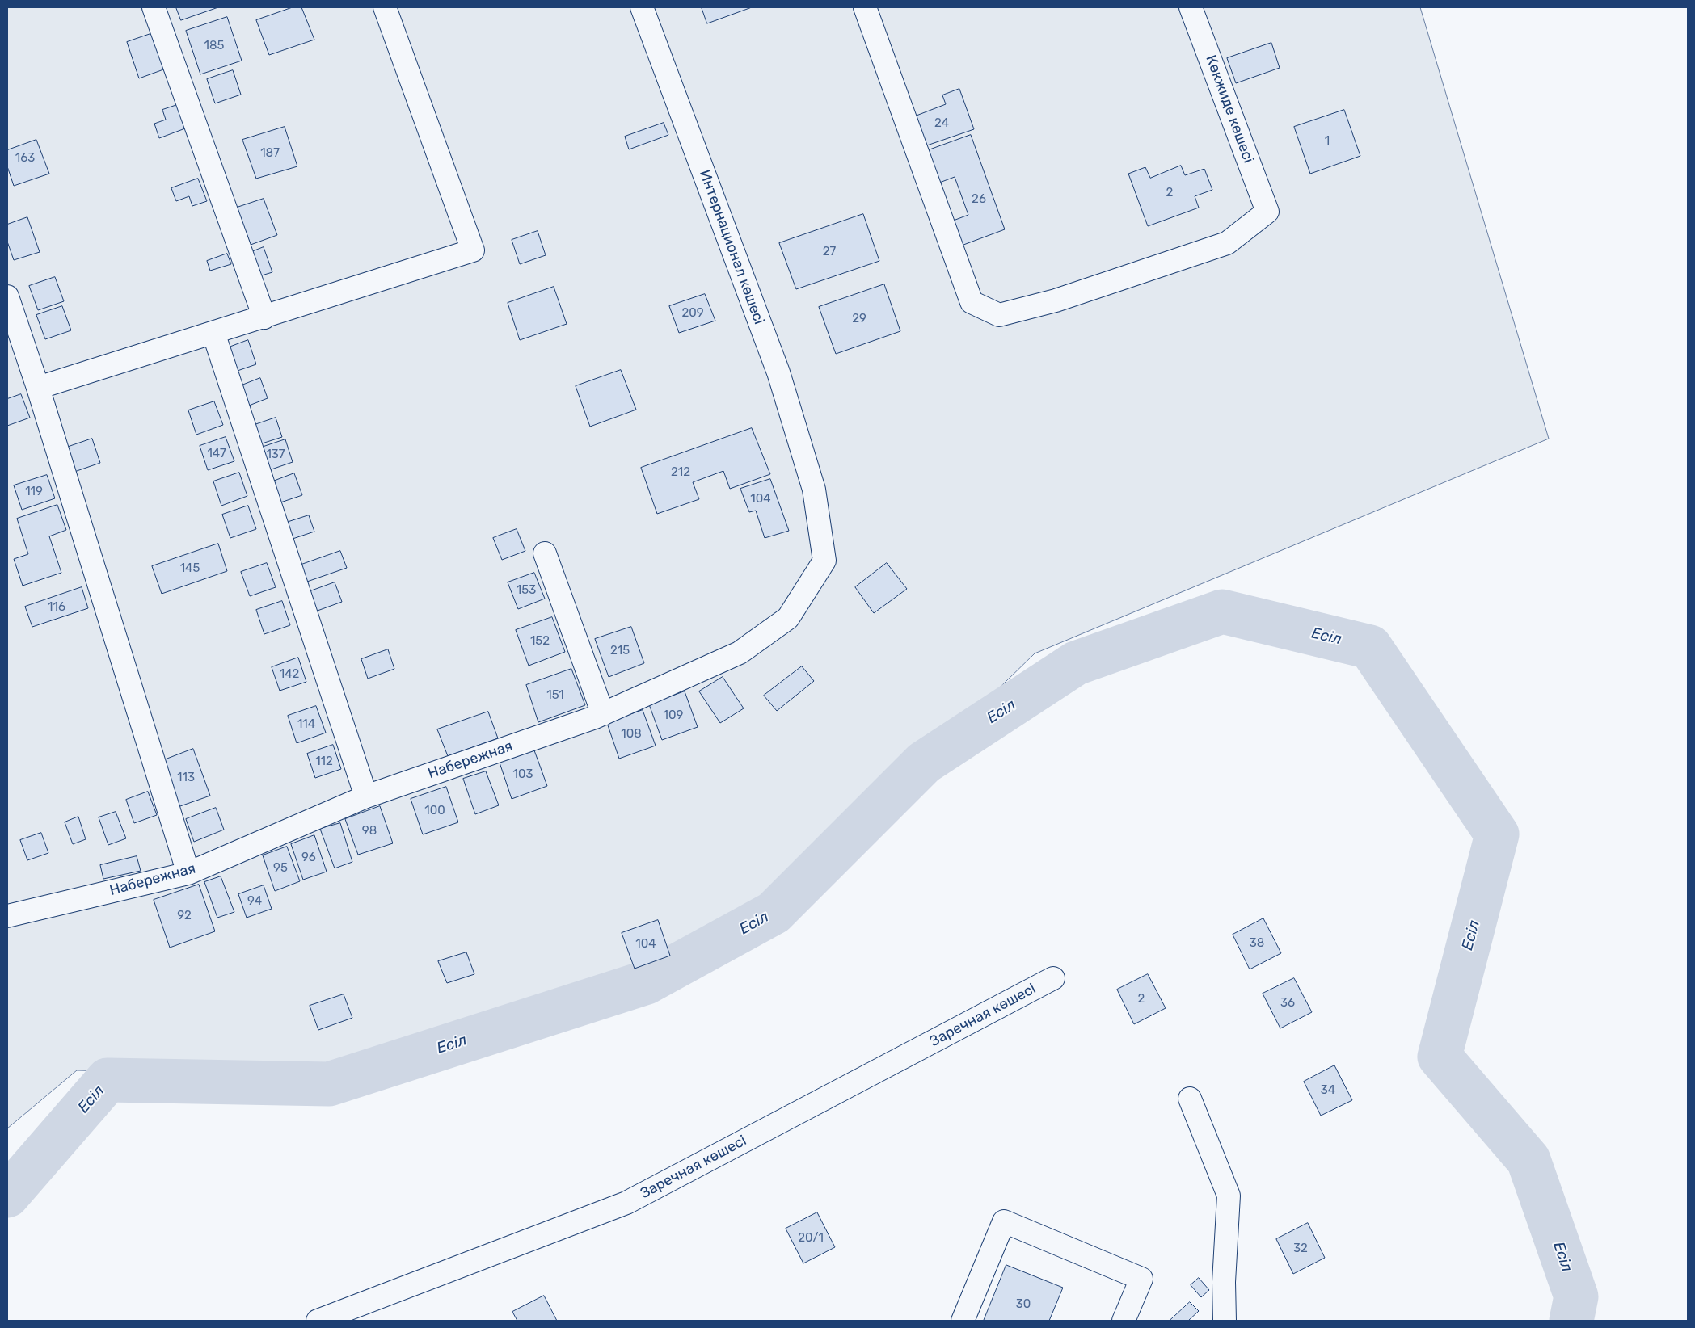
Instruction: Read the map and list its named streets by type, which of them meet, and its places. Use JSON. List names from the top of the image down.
{
  "streets": {
    "street": [
      "Көкжиде көшесі",
      "Интернационал көшесі",
      "Набережная",
      "Заречная көшесі"
    ]
  },
  "crossings": [
    ["Интернационал көшесі", "Набережная"]
  ],
  "water": ["Есіл"],
  "house_numbers": [
    "185",
    "24",
    "1",
    "187",
    "163",
    "2",
    "26",
    "27",
    "209",
    "29",
    "147",
    "137",
    "212",
    "119",
    "104",
    "145",
    "153",
    "116",
    "152",
    "215",
    "142",
    "151",
    "109",
    "114",
    "108",
    "112",
    "103",
    "113",
    "100",
    "98",
    "96",
    "95",
    "94",
    "92",
    "38",
    "104",
    "2",
    "36",
    "34",
    "20/1",
    "32",
    "30"
  ]
}
